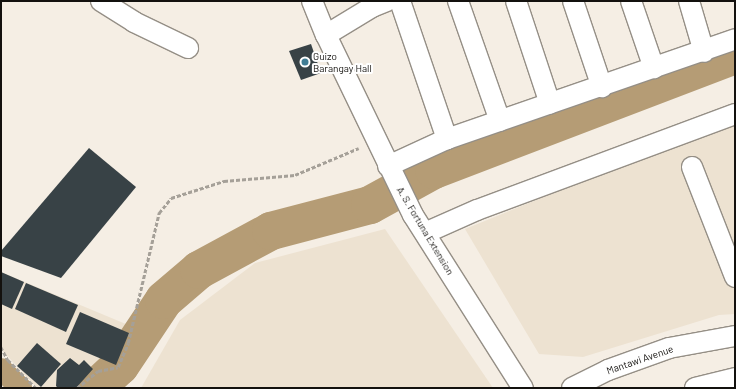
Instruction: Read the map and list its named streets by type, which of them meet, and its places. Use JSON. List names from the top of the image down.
{
  "streets": {
    "street": ["A. S. Fortuna Extension", "Mantawi Avenue"]
  },
  "places": ["Guizo Barangay Hall"]
}
